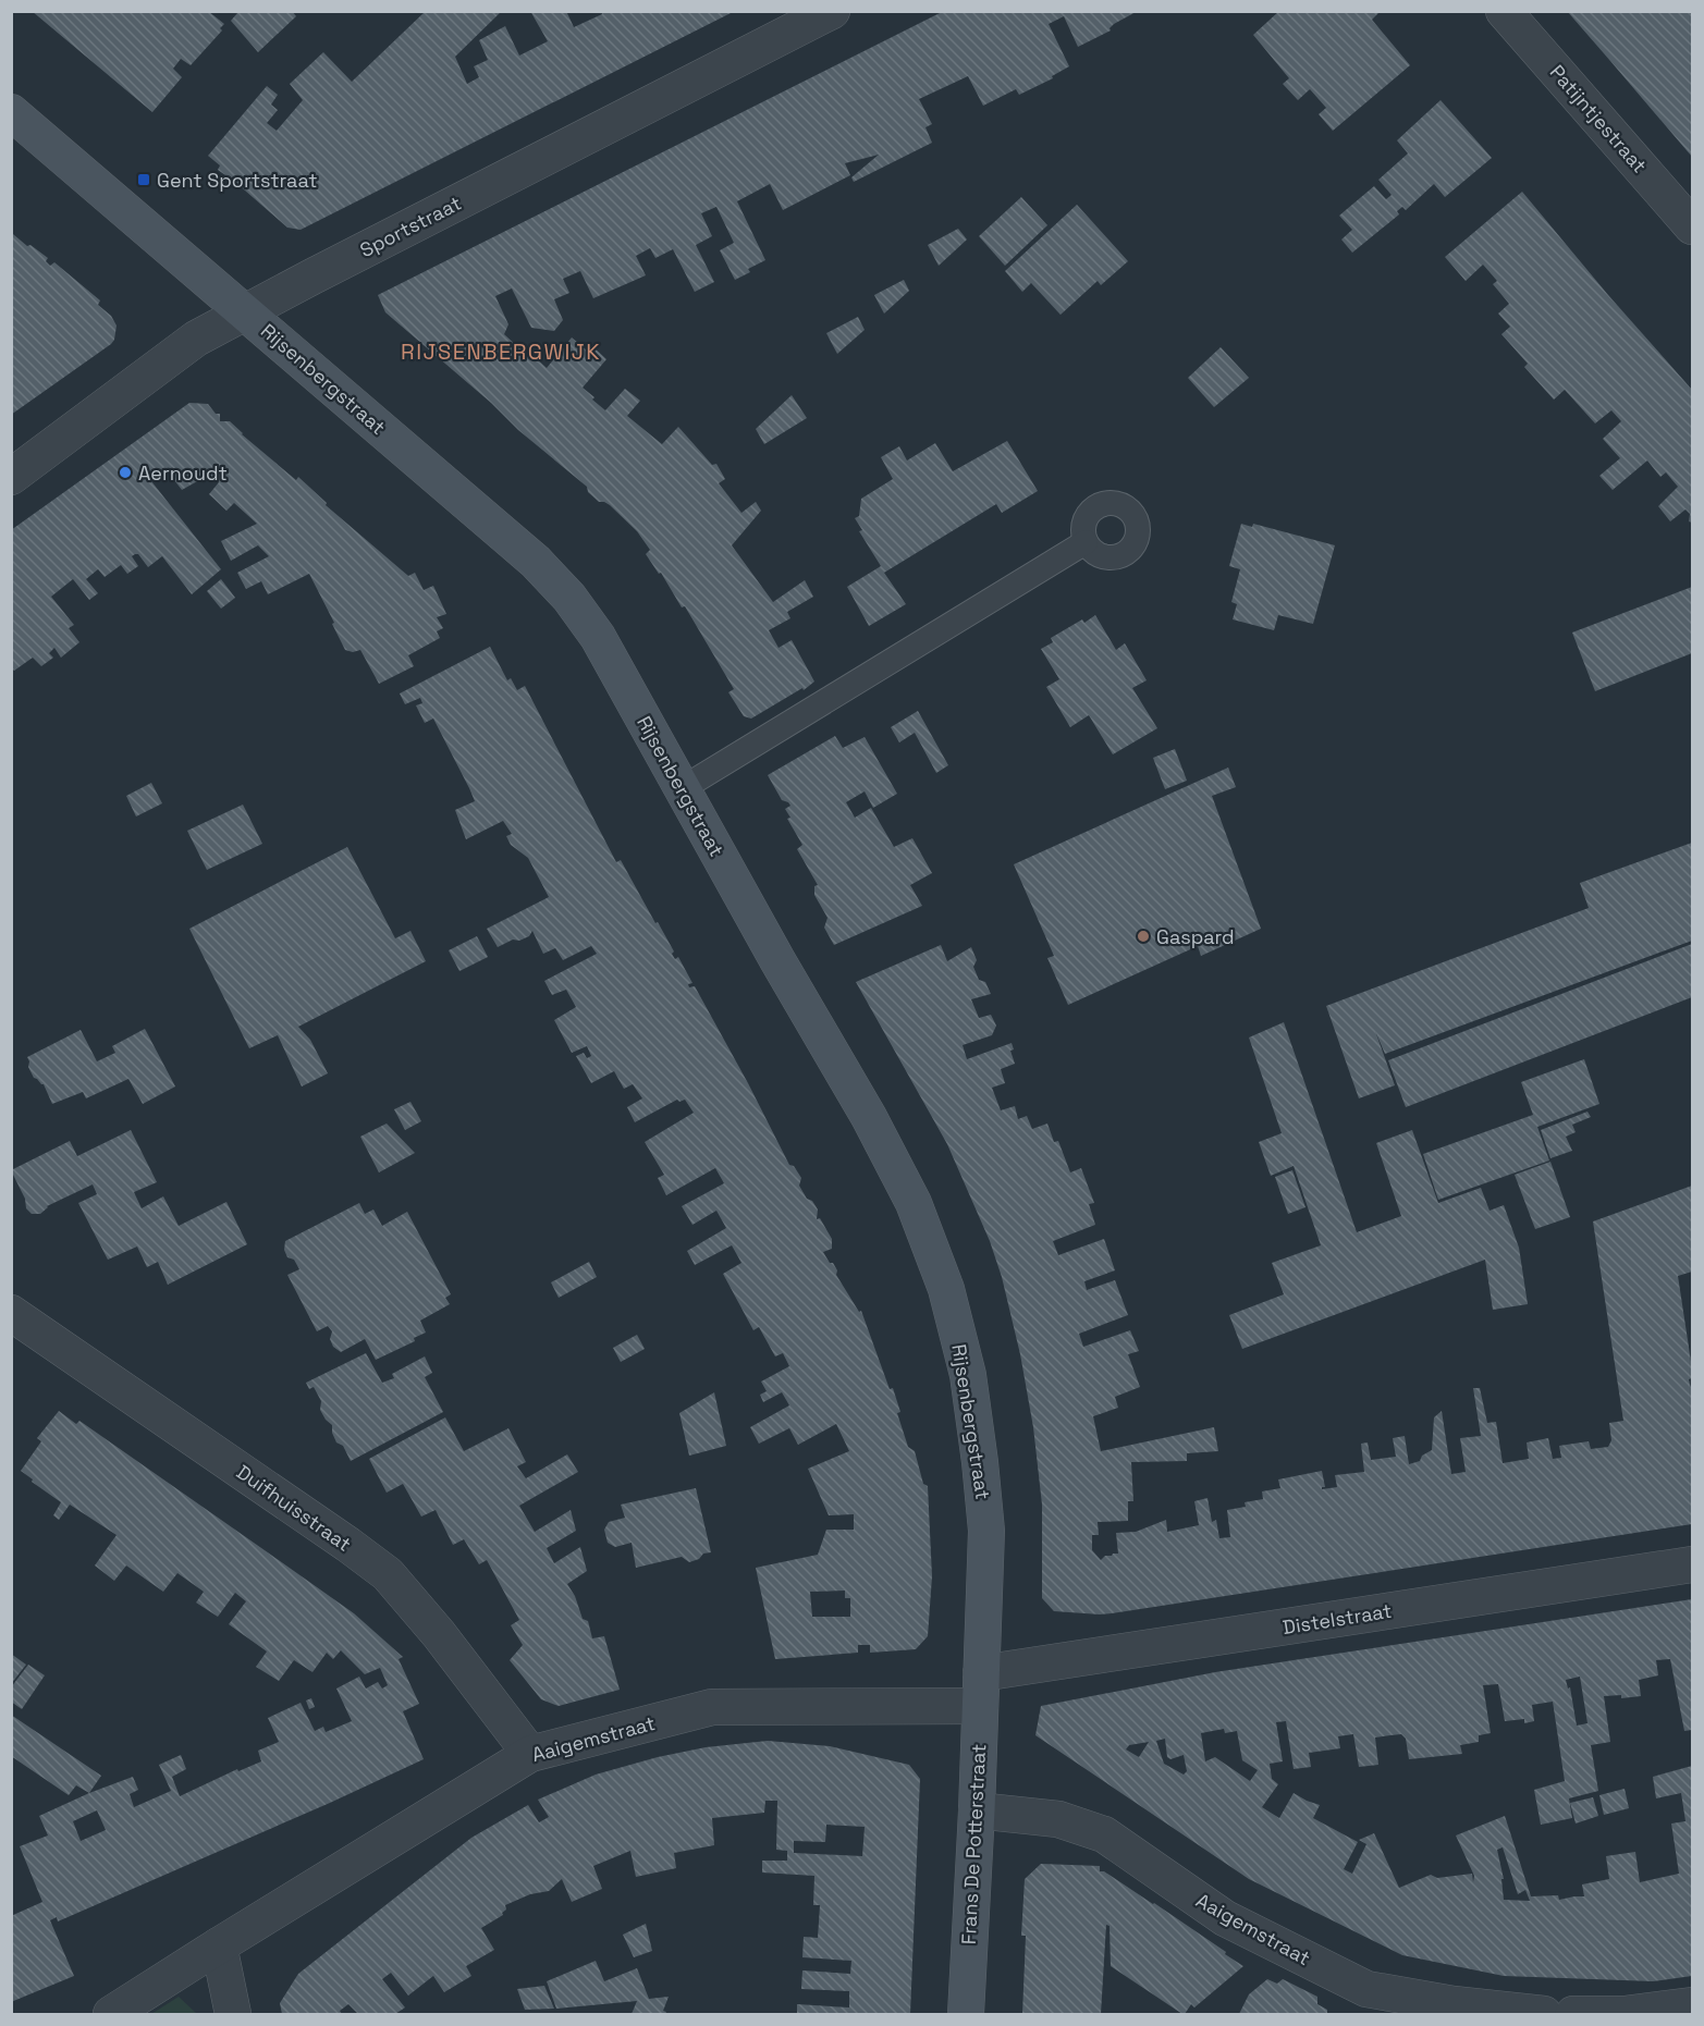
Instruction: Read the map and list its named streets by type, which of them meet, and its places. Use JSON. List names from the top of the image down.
{
  "streets": {
    "street": [
      "Patijntjestraat",
      "Sportstraat",
      "Rijsenbergstraat",
      "Duifhuisstraat",
      "Distelstraat",
      "Aaigemstraat",
      "Frans De Potterstraat"
    ]
  },
  "crossings": [
    ["Sportstraat", "Rijsenbergstraat"],
    ["Rijsenbergstraat", "Distelstraat"],
    ["Rijsenbergstraat", "Aaigemstraat"],
    ["Rijsenbergstraat", "Frans De Potterstraat"],
    ["Duifhuisstraat", "Aaigemstraat"],
    ["Distelstraat", "Aaigemstraat"],
    ["Distelstraat", "Frans De Potterstraat"],
    ["Aaigemstraat", "Frans De Potterstraat"]
  ],
  "districts": ["RIJSENBERGWIJK"],
  "places": {
    "transit": ["Gent Sportstraat"],
    "other": ["Aernoudt", "Gaspard"]
  }
}
